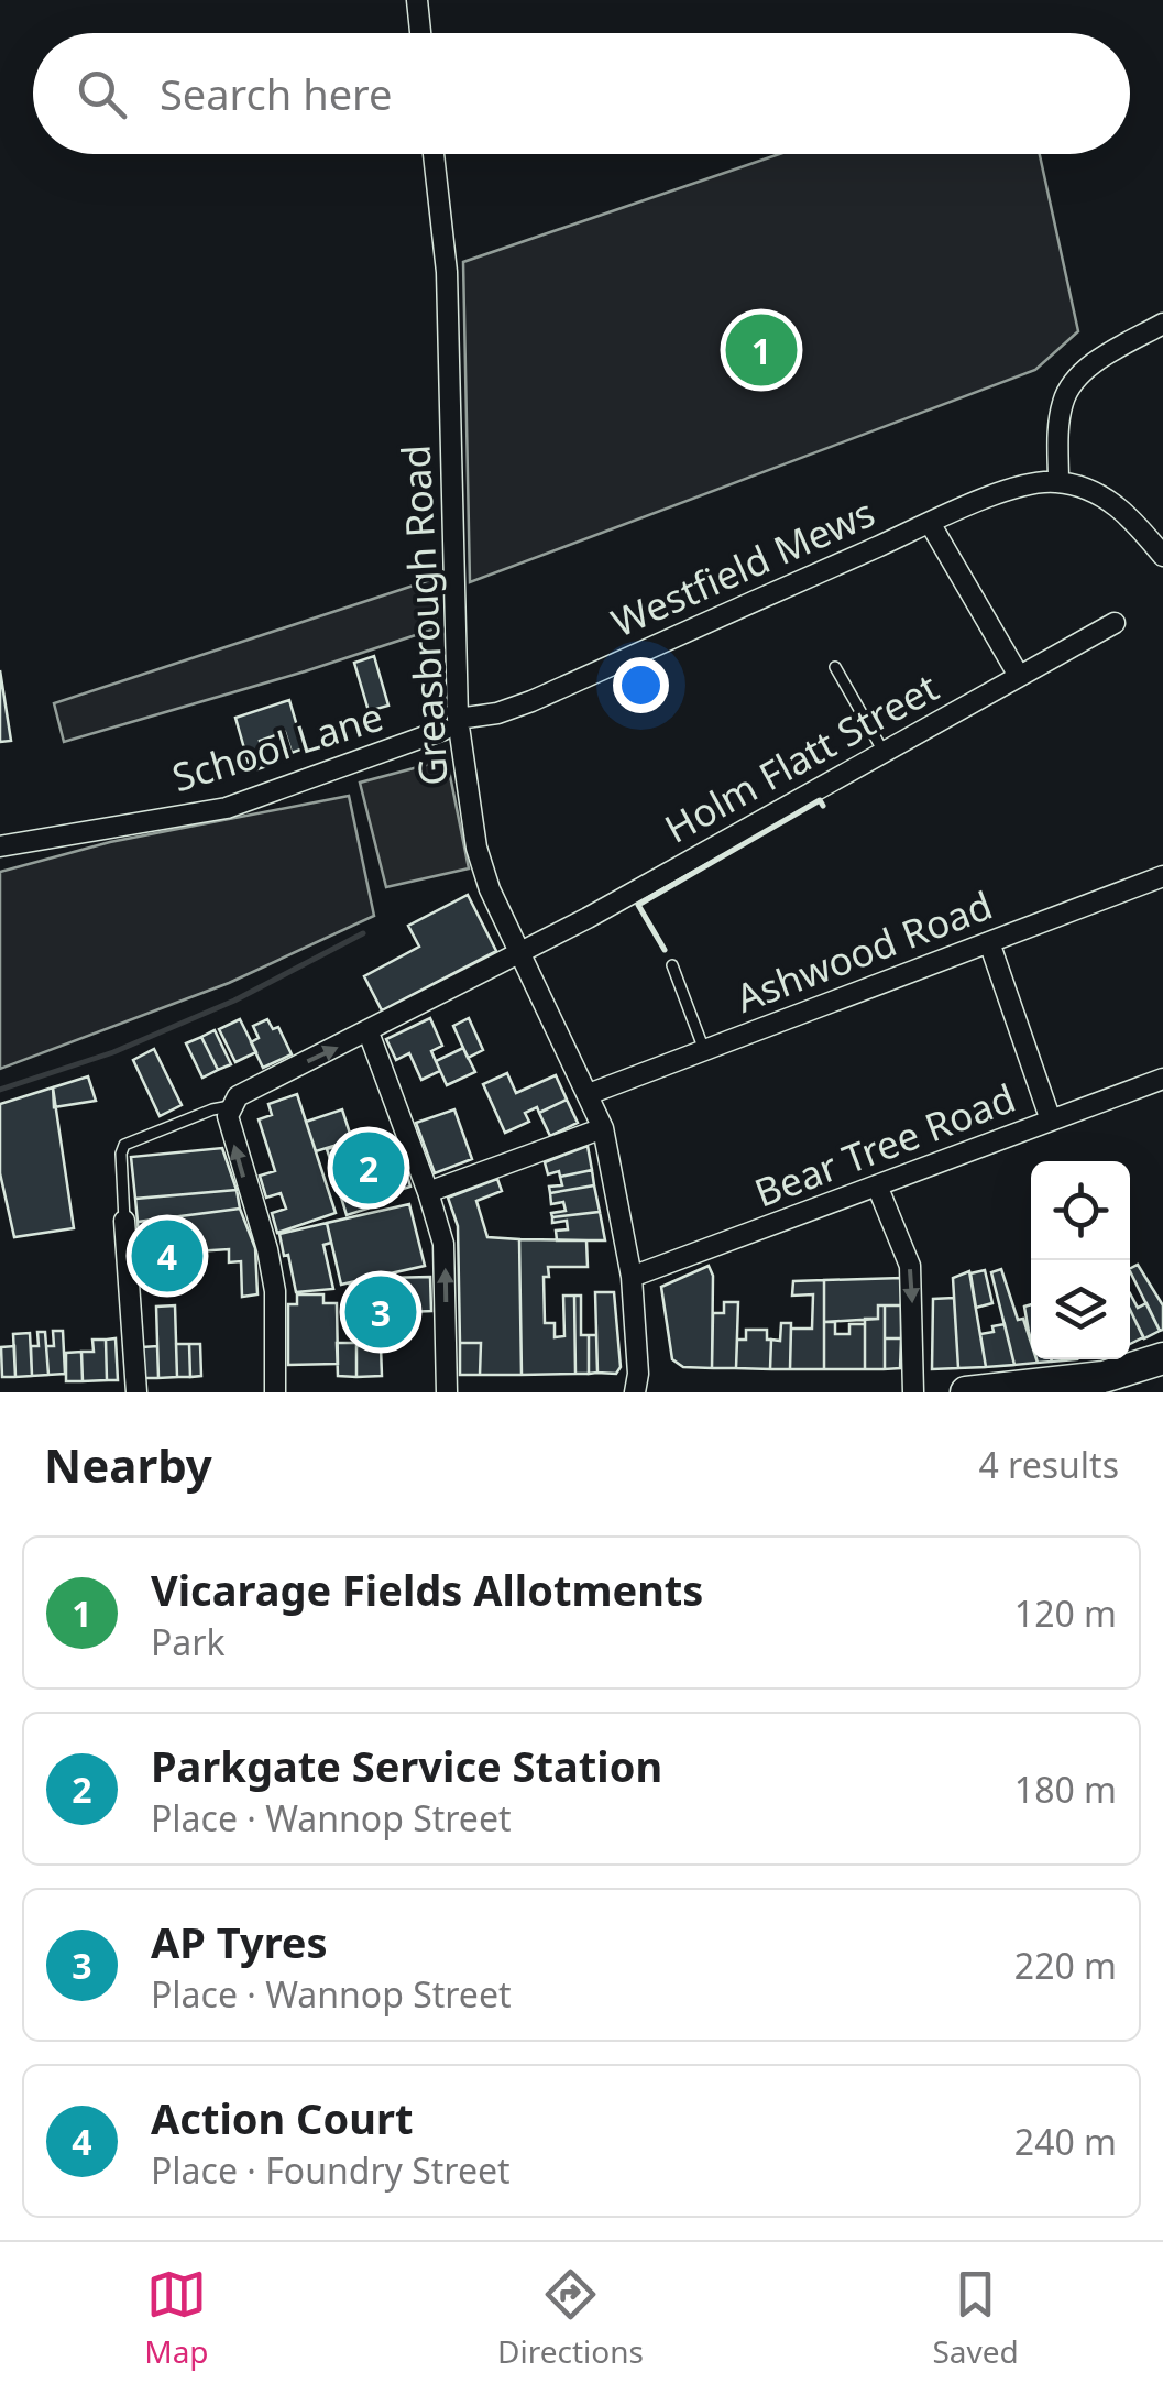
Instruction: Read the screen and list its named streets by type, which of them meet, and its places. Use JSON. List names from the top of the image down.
{
  "streets": {
    "street": [
      "Westfield Mews",
      "Greasbrough Road",
      "School Lane",
      "Holm Flatt Street",
      "Ashwood Road",
      "Bear Tree Road"
    ]
  },
  "crossings": [
    ["Westfield Mews", "Greasbrough Road"],
    ["Westfield Mews", "School Lane"],
    ["Greasbrough Road", "School Lane"],
    ["Greasbrough Road", "Holm Flatt Street"],
    ["Greasbrough Road", "Ashwood Road"],
    ["Greasbrough Road", "Bear Tree Road"]
  ],
  "page": {
    "search": "Search here",
    "pins": [
      "1",
      "2",
      "4",
      "3"
    ],
    "heading": ["Nearby", "4 results"],
    "list": [
      {
        "mark": "1",
        "name": "Vicarage Fields Allotments",
        "note": "Park",
        "value": "120 m"
      },
      {
        "mark": "2",
        "name": "Parkgate Service Station",
        "note": "Place · Wannop Street",
        "value": "180 m"
      },
      {
        "mark": "3",
        "name": "AP Tyres",
        "note": "Place · Wannop Street",
        "value": "220 m"
      },
      {
        "mark": "4",
        "name": "Action Court",
        "note": "Place · Foundry Street",
        "value": "240 m"
      }
    ],
    "nav": ["Map", "Directions", "Saved"]
  }
}
